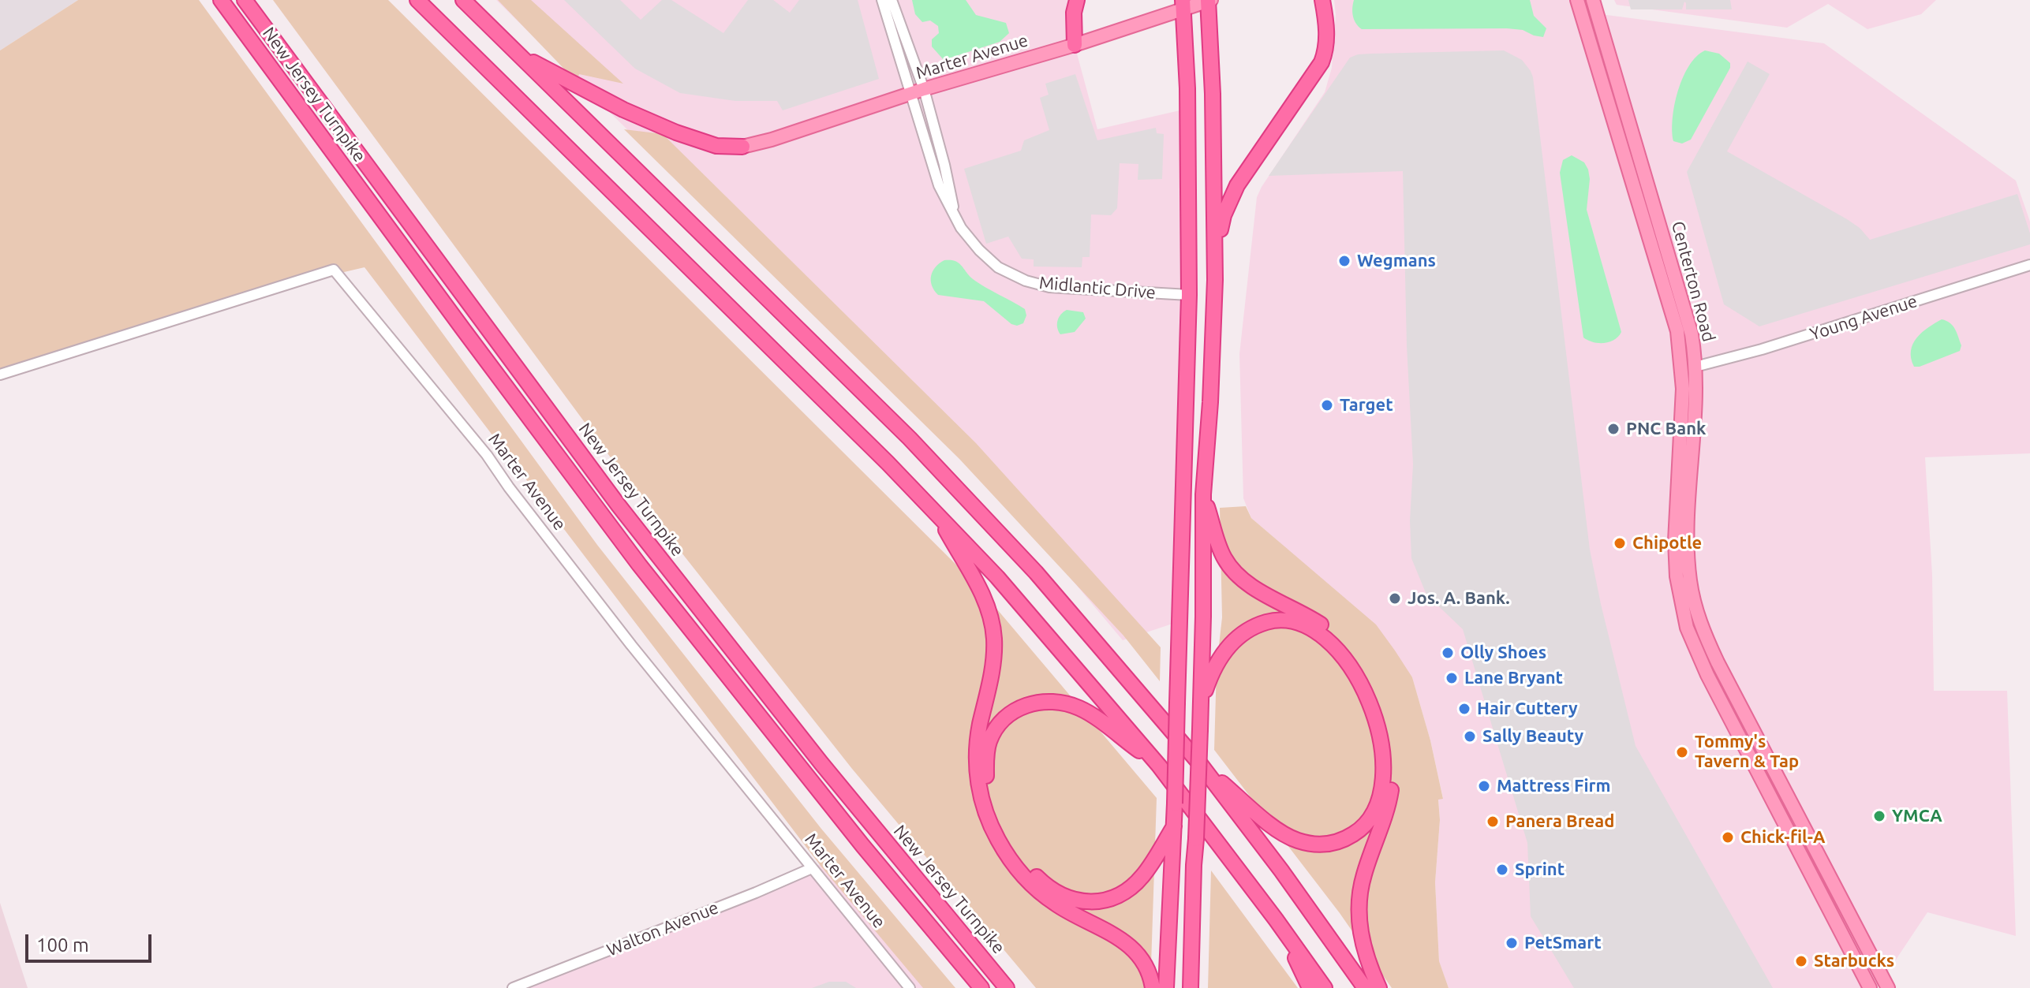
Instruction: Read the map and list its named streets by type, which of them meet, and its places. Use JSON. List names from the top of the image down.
{
  "streets": {
    "highway": ["New Jersey Turnpike"],
    "main road": ["Marter Avenue", "Centerton Road"],
    "street": ["Midlantic Drive", "Young Avenue", "Walton Avenue"]
  },
  "crossings": [
    ["Marter Avenue", "Midlantic Drive"],
    ["Marter Avenue", "Walton Avenue"],
    ["Centerton Road", "Young Avenue"]
  ],
  "places": [
    "Wegmans",
    "Target",
    "PNC Bank",
    "Chipotle",
    "Jos. A. Bank.",
    "Olly Shoes",
    "Lane Bryant",
    "Hair Cuttery",
    "Sally Beauty",
    "Tommy's Tavern & Tap",
    "Mattress Firm",
    "YMCA",
    "Panera Bread",
    "Chick-fil-A",
    "Sprint",
    "PetSmart",
    "Starbucks"
  ],
  "scale_bar": "100 m"
}
